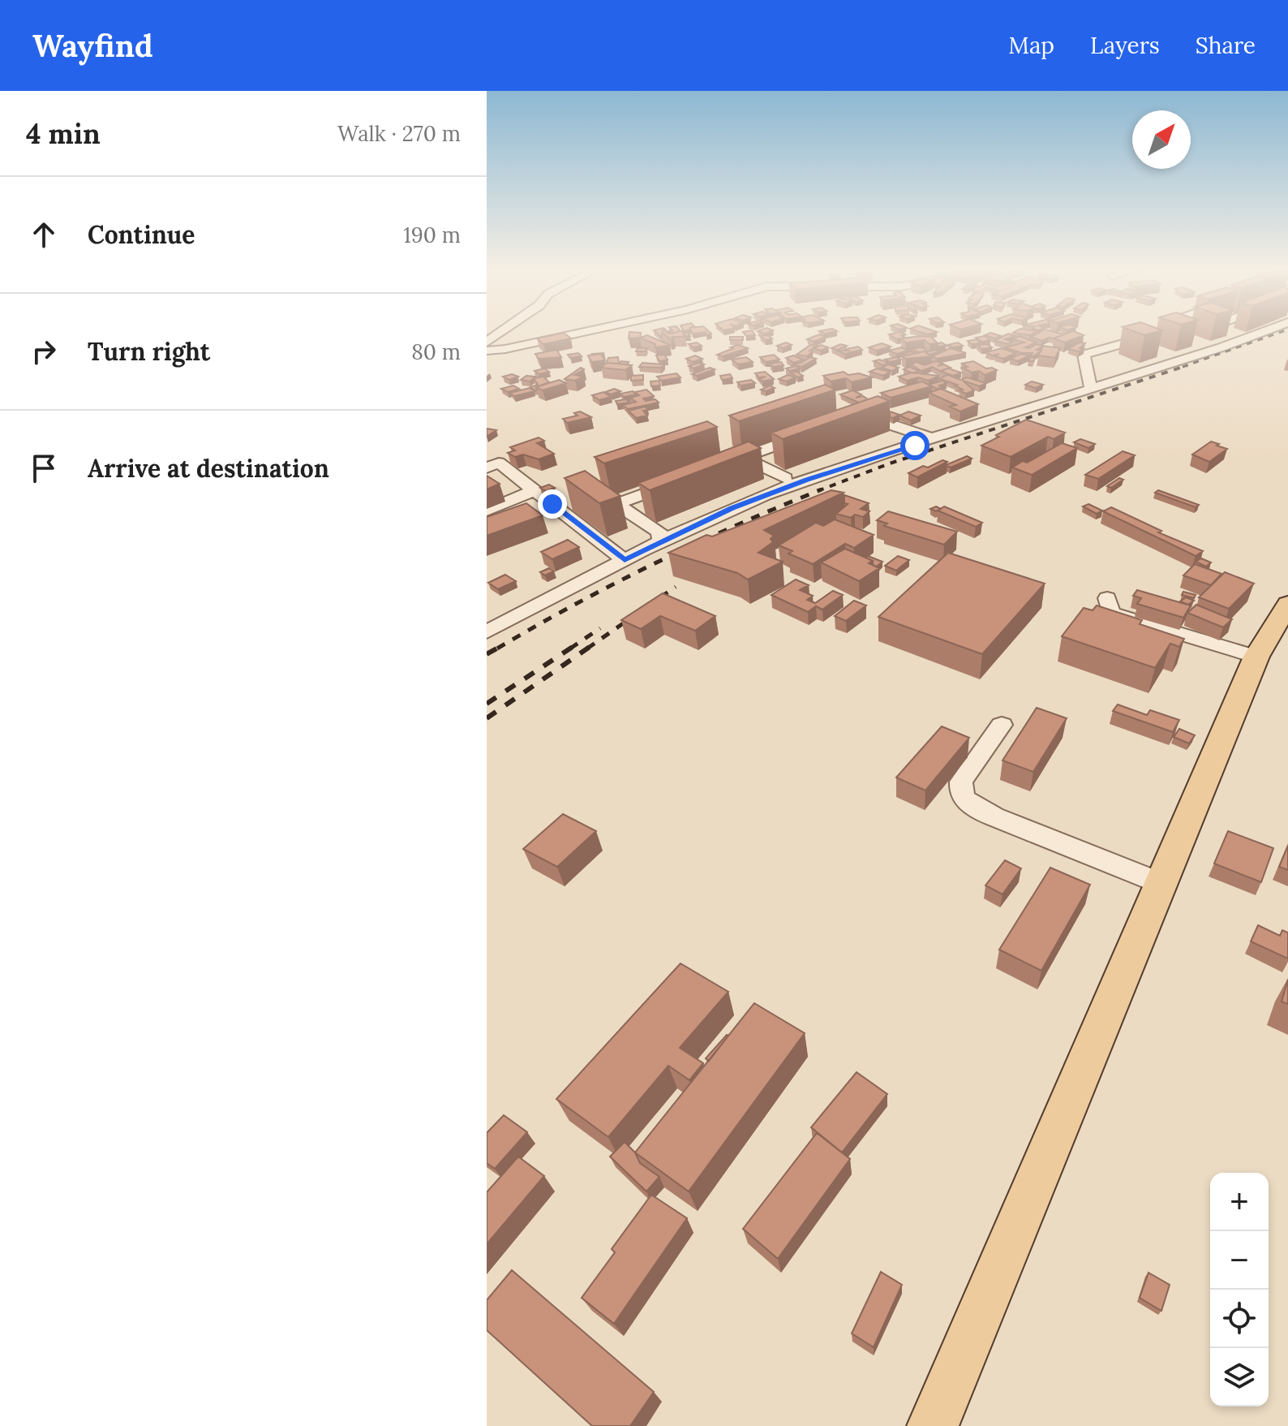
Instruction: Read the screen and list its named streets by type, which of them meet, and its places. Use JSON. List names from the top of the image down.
{
  "north": "top right",
  "page": {
    "header": "Wayfind",
    "nav": ["Map", "Layers", "Share"],
    "heading": ["4 min", "Walk · 270 m"],
    "list": [
      ["Continue", "190 m"],
      ["Turn right", "80 m"],
      "Arrive at destination"
    ],
    "map_buttons": ["+", "−"]
  }
}
